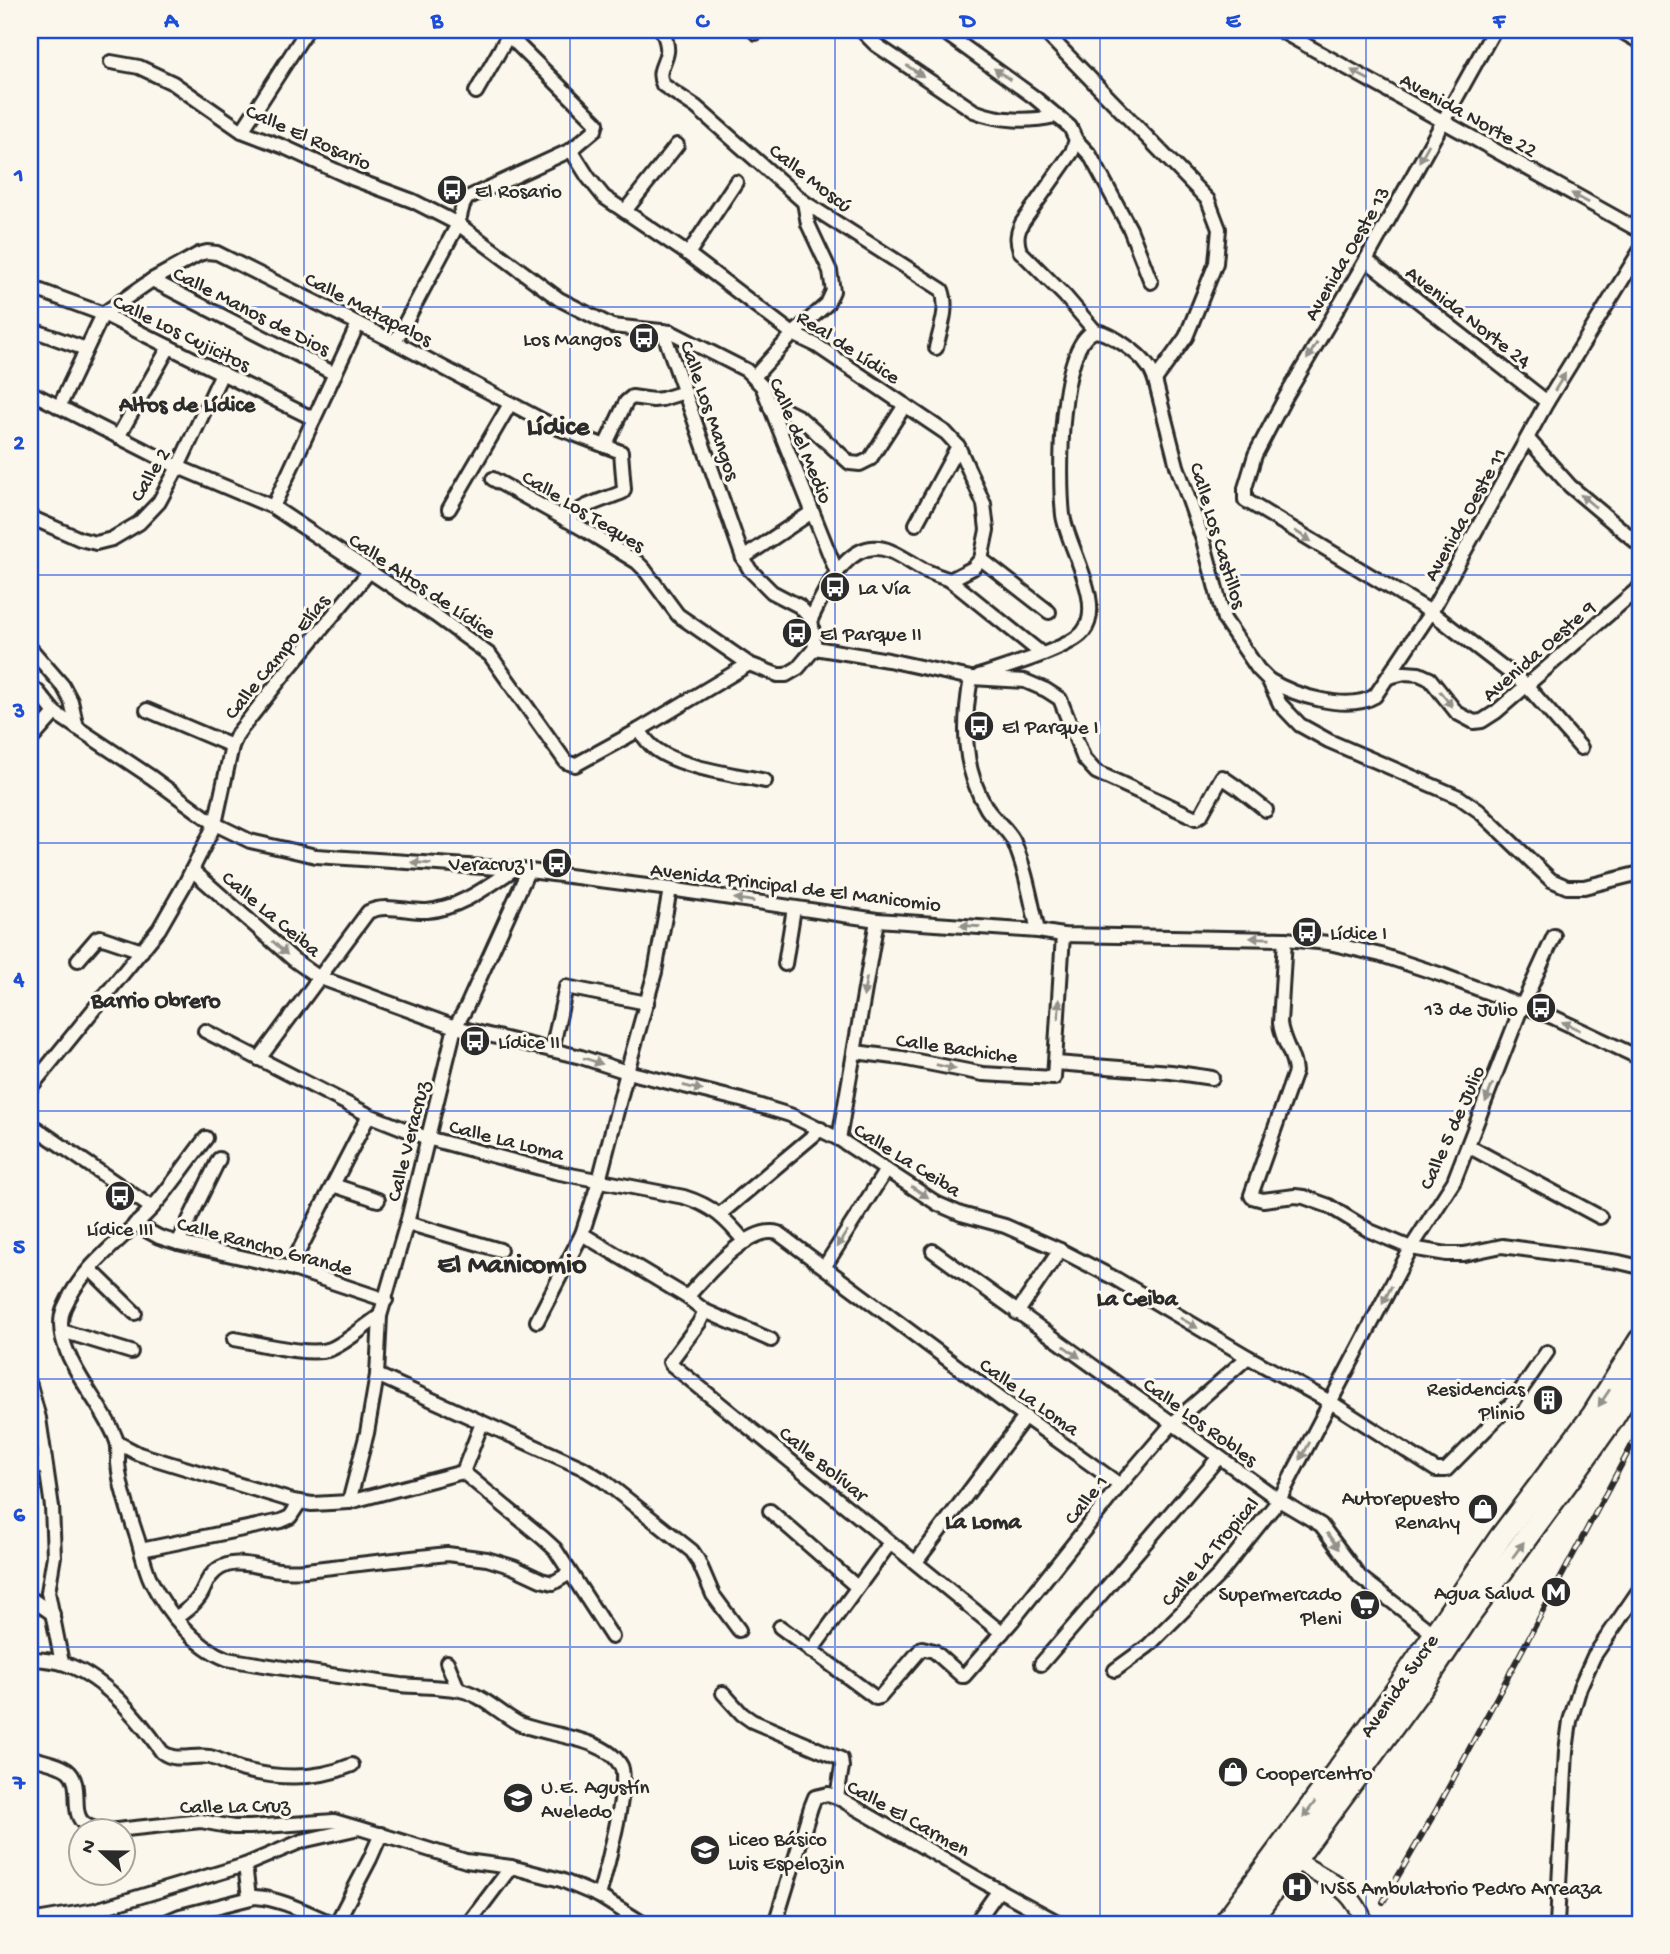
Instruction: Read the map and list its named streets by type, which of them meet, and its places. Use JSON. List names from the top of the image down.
{
  "streets": {
    "main road": ["Avenida Sucre"],
    "street": [
      "Avenida Norte 22",
      "Calle El Rosario",
      "Calle Moscú",
      "Avenida Oeste 13",
      "Calle Matapalos",
      "Calle Manos de Dios",
      "Avenida Norte 24",
      "Calle Los Cujicitos",
      "Real de Lídice",
      "Calle Los Mangos",
      "Calle del Medio",
      "Calle 2",
      "Calle Los Teques",
      "Avenida Oeste 11",
      "Calle Los Castillos",
      "Calle Altos de Lídice",
      "Avenida Oeste 9",
      "Calle Campo Elías",
      "Avenida Principal de El Manicomio",
      "Calle La Ceiba",
      "Calle Bachiche",
      "Calle 5 de Julio",
      "Calle La Loma",
      "Calle Veracruz",
      "Calle Rancho Grande",
      "Calle Los Robles",
      "Calle Bolívar",
      "Calle 1",
      "Calle La Tropical",
      "Calle La Cruz",
      "Calle El Carmen"
    ]
  },
  "crossings": [
    ["Avenida Norte 22", "Avenida Oeste 13"],
    ["Calle El Rosario", "Calle Los Mangos"],
    ["Avenida Oeste 13", "Avenida Norte 24"],
    ["Avenida Oeste 13", "Avenida Oeste 11"],
    ["Calle Matapalos", "Calle Manos de Dios"],
    ["Calle Matapalos", "Calle Los Cujicitos"],
    ["Calle Matapalos", "Calle Altos de Lídice"],
    ["Avenida Norte 24", "Avenida Oeste 11"],
    ["Calle Los Cujicitos", "Calle 2"],
    ["Calle Los Mangos", "Calle del Medio"],
    ["Calle 2", "Calle Altos de Lídice"],
    ["Calle Los Teques", "Calle Altos de Lídice"],
    ["Avenida Oeste 11", "Calle Los Castillos"],
    ["Avenida Oeste 11", "Avenida Oeste 9"],
    ["Calle Altos de Lídice", "Calle Campo Elías"],
    ["Calle Campo Elías", "Avenida Principal de El Manicomio"],
    ["Calle Campo Elías", "Calle La Ceiba"],
    ["Avenida Principal de El Manicomio", "Calle 5 de Julio"],
    ["Avenida Principal de El Manicomio", "Calle Veracruz"],
    ["Calle La Ceiba", "Calle 5 de Julio"],
    ["Calle La Ceiba", "Calle Veracruz"],
    ["Calle La Ceiba", "Calle 1"],
    ["Calle La Ceiba", "Calle La Tropical"],
    ["Calle 5 de Julio", "Calle La Tropical"],
    ["Calle La Loma", "Calle Veracruz"],
    ["Calle La Loma", "Calle 1"],
    ["Calle Veracruz", "Calle Rancho Grande"],
    ["Calle Los Robles", "Calle 1"],
    ["Calle Los Robles", "Calle La Tropical"],
    ["Calle Los Robles", "Avenida Sucre"],
    ["Calle Bolívar", "Calle 1"]
  ],
  "one_way": [
    "Avenida Norte 22",
    "Avenida Oeste 9",
    "Avenida Principal de El Manicomio",
    "Calle La Ceiba",
    "Calle Bachiche",
    "Calle 5 de Julio",
    "Calle Los Robles"
  ],
  "districts": [
    "Altos de Lídice",
    "Lídice",
    "Barrio Obrero",
    "El Manicomio",
    "La Ceiba",
    "La Loma"
  ],
  "places": {
    "bus stop": [
      "El Rosario",
      "Los Mangos",
      "La Vía",
      "El Parque II",
      "El Parque I",
      "Veracruz I",
      "Lídice I",
      "13 de Julio",
      "Lídice II",
      "Lídice III"
    ],
    "building": ["Residencias Plinio"],
    "shop": ["Autorepuesto Renahy", "Coopercentro"],
    "metro station": ["Agua Salud"],
    "supermarket": ["Supermercado Pleni"],
    "school or university": ["U.E. Agustín Aveledo", "Liceo Básico Luis Espelozin"],
    "hospital": ["IVSS Ambulatorio Pedro Arreaza"]
  },
  "north": "left",
  "grid": {
    "columns": [
      "A",
      "B",
      "C",
      "D",
      "E",
      "F"
    ],
    "rows": [
      "1",
      "2",
      "3",
      "4",
      "5",
      "6",
      "7"
    ]
  }
}
